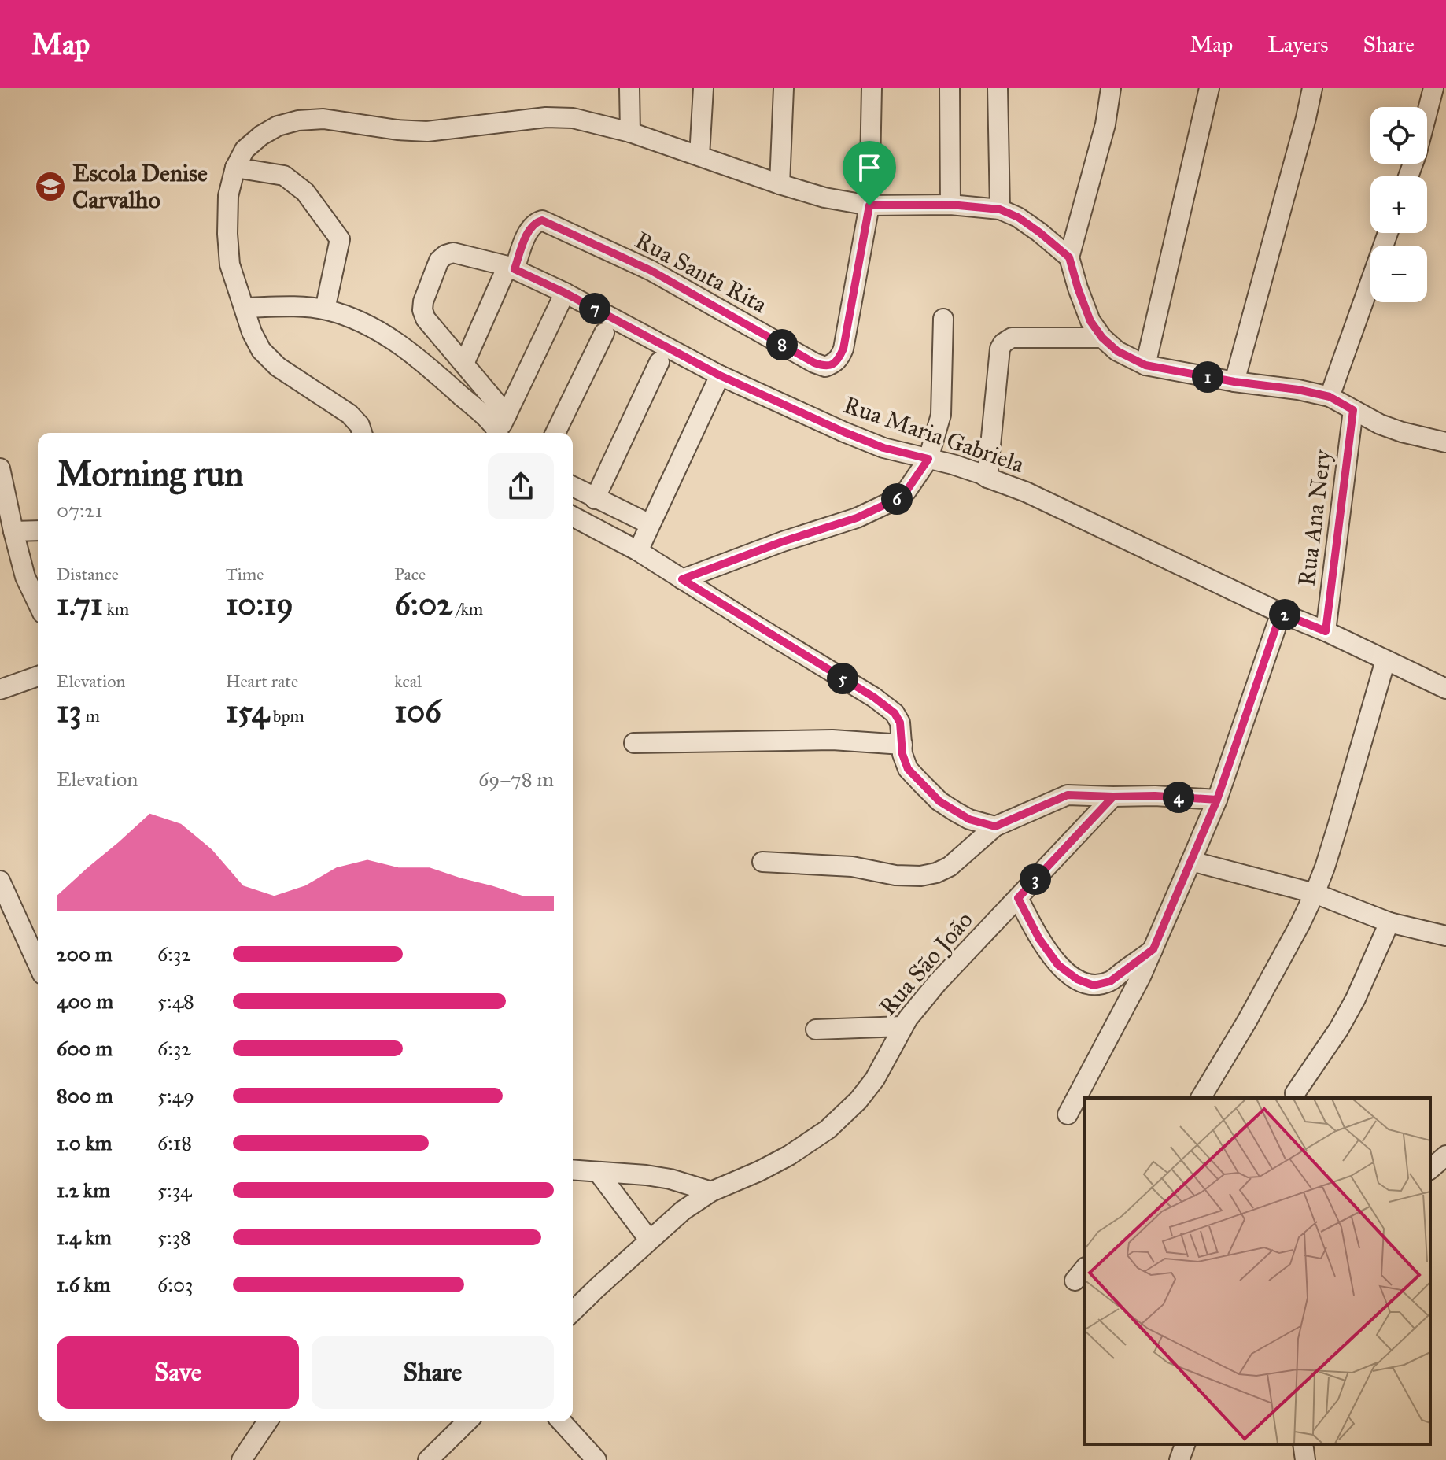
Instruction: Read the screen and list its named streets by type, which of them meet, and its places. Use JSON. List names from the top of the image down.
{
  "streets": {
    "street": [
      "Rua Santa Rita",
      "Rua Maria Gabriela",
      "Rua Ana Nery",
      "Rua São João"
    ]
  },
  "crossings": [
    ["Rua Santa Rita", "Rua Maria Gabriela"],
    ["Rua Maria Gabriela", "Rua Ana Nery"]
  ],
  "places": {
    "school or university": ["Escola Denise Carvalho"]
  },
  "page": {
    "header": "Map",
    "nav": ["Map", "Layers", "Share"],
    "map_buttons": ["+", "−"],
    "pins": [
      "7",
      "8",
      "1",
      "6",
      "2",
      "5",
      "4",
      "3"
    ],
    "heading": ["Morning run", "07:21"],
    "stats": [
      ["Distance", "1.71 km"],
      ["Time", "10:19"],
      ["Pace", "6:02 /km"],
      ["Elevation", "13 m"],
      ["Heart rate", "154 bpm"],
      ["kcal", "106"]
    ],
    "chart": ["Elevation", "69–78 m"],
    "list": [
      {
        "name": "200 m",
        "note": "6:32"
      },
      {
        "name": "400 m",
        "note": "5:48"
      },
      {
        "name": "600 m",
        "note": "6:32"
      },
      {
        "name": "800 m",
        "note": "5:49"
      },
      {
        "name": "1.0 km",
        "note": "6:18"
      },
      {
        "name": "1.2 km",
        "note": "5:34"
      },
      {
        "name": "1.4 km",
        "note": "5:38"
      },
      {
        "name": "1.6 km",
        "note": "6:03"
      }
    ],
    "buttons": ["Save", "Share"]
  }
}
